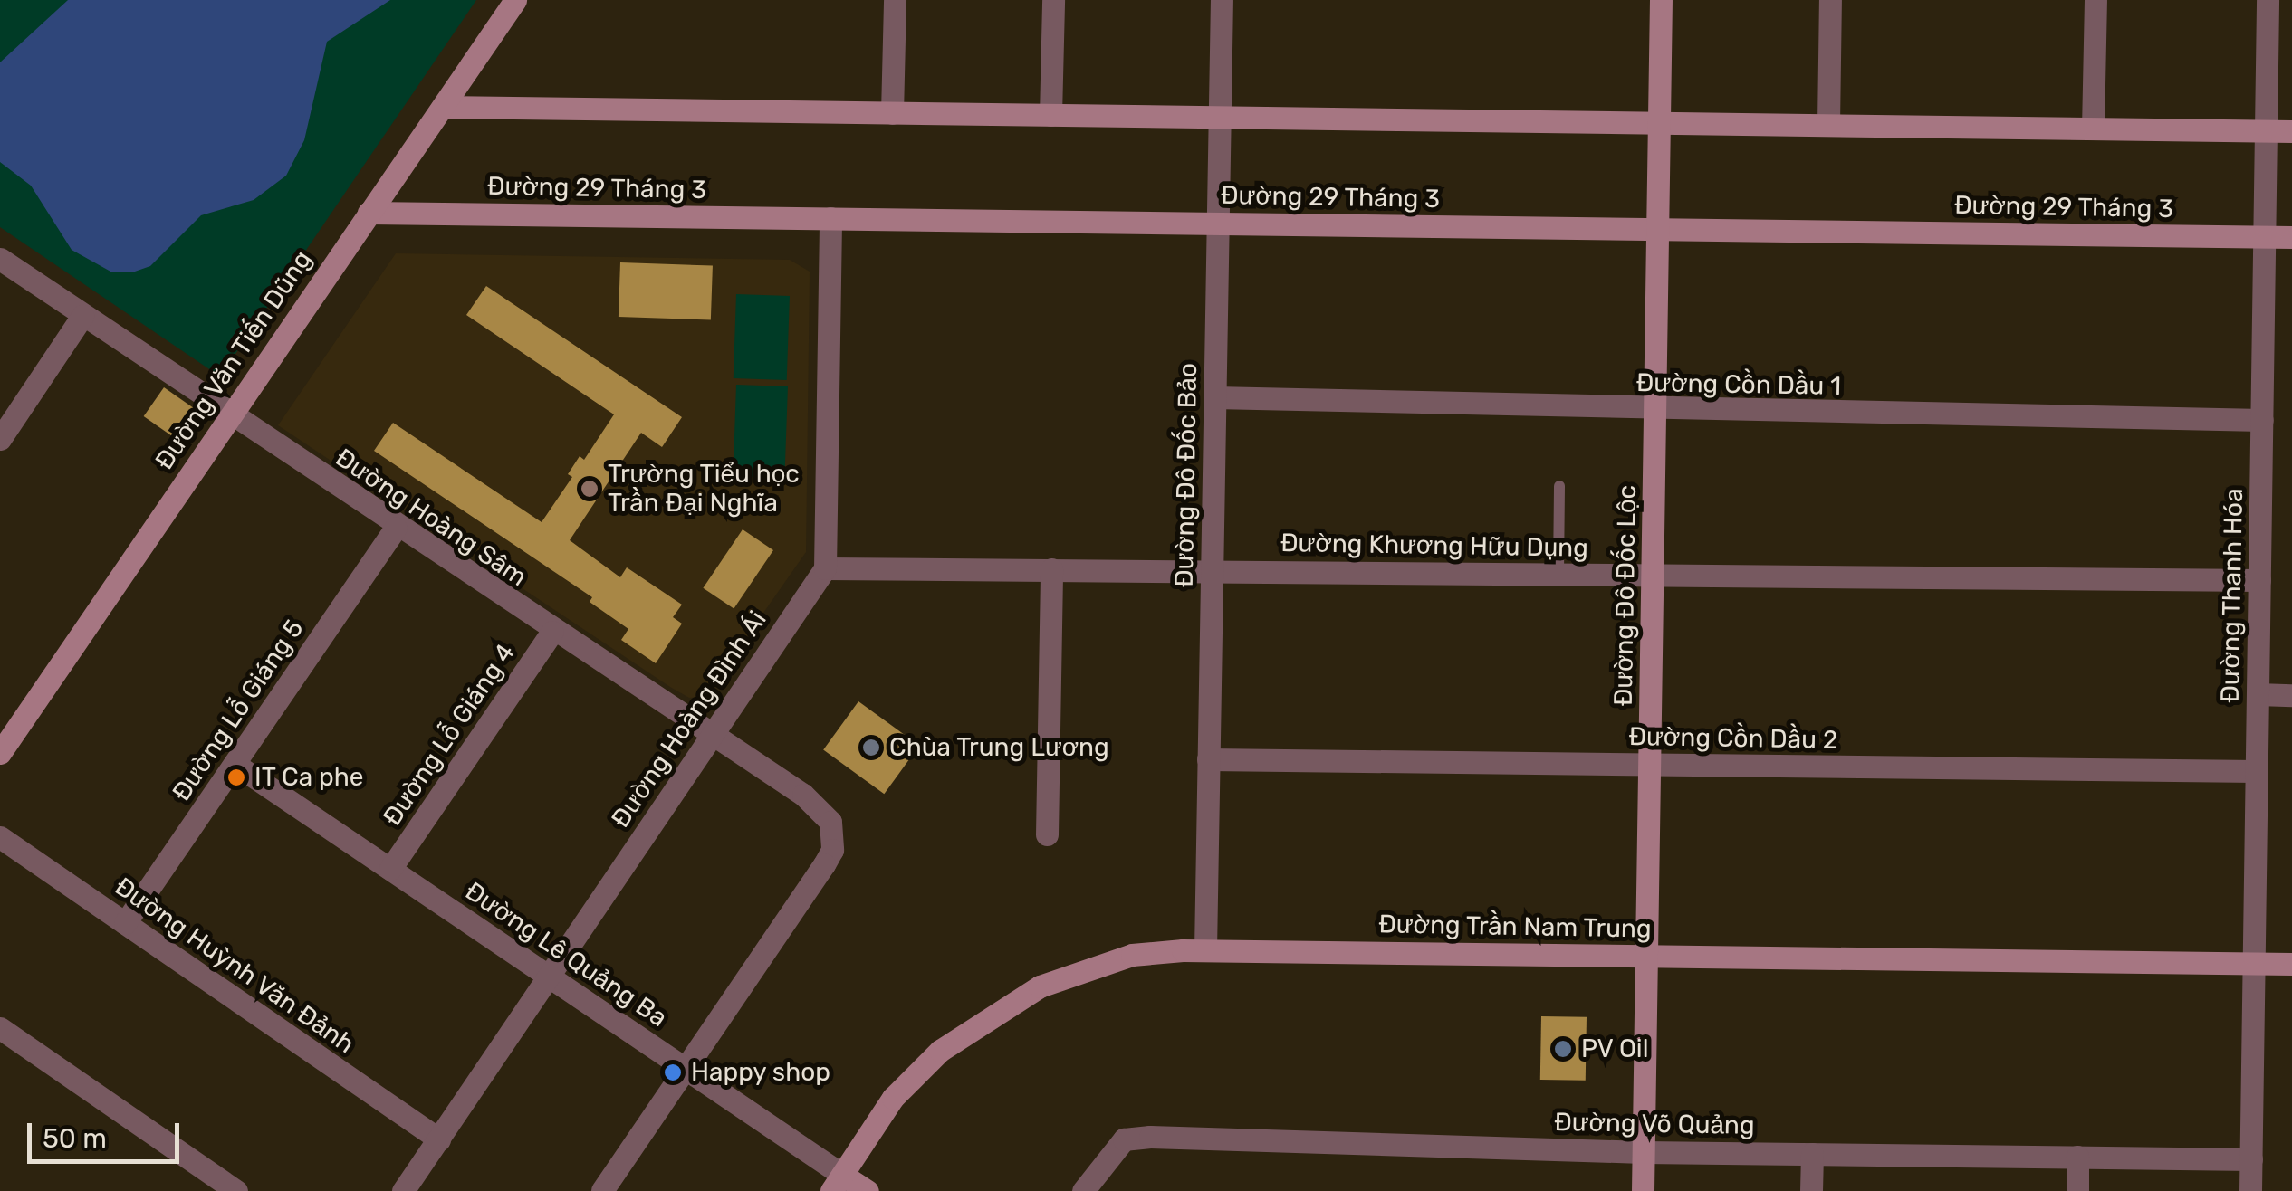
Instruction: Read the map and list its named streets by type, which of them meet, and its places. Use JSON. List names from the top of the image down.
{
  "streets": {
    "street": [
      "Đường 29 Tháng 3",
      "Đường Văn Tiến Dũng",
      "Đường Cồn Dầu 1",
      "Đường Đô Đốc Bảo",
      "Đường Hoàng Sâm",
      "Đường Khương Hữu Dụng",
      "Đường Đô Đốc Lộc",
      "Đường Thanh Hóa",
      "Đường Lỗ Giáng 5",
      "Đường Hoàng Đình Ái",
      "Đường Lỗ Giáng 4",
      "Đường Cồn Dầu 2",
      "Đường Trần Nam Trung",
      "Đường Lê Quảng Ba",
      "Đường Huỳnh Văn Đảnh",
      "Đường Võ Quảng"
    ]
  },
  "crossings": [
    ["Đường 29 Tháng 3", "Đường Văn Tiến Dũng"],
    ["Đường 29 Tháng 3", "Đường Đô Đốc Bảo"],
    ["Đường 29 Tháng 3", "Đường Đô Đốc Lộc"],
    ["Đường 29 Tháng 3", "Đường Thanh Hóa"],
    ["Đường Văn Tiến Dũng", "Đường Hoàng Sâm"],
    ["Đường Cồn Dầu 1", "Đường Đô Đốc Bảo"],
    ["Đường Cồn Dầu 1", "Đường Đô Đốc Lộc"],
    ["Đường Cồn Dầu 1", "Đường Thanh Hóa"],
    ["Đường Đô Đốc Bảo", "Đường Khương Hữu Dụng"],
    ["Đường Đô Đốc Bảo", "Đường Cồn Dầu 2"],
    ["Đường Đô Đốc Bảo", "Đường Trần Nam Trung"],
    ["Đường Hoàng Sâm", "Đường Lỗ Giáng 5"],
    ["Đường Hoàng Sâm", "Đường Hoàng Đình Ái"],
    ["Đường Hoàng Sâm", "Đường Lỗ Giáng 4"],
    ["Đường Hoàng Sâm", "Đường Lê Quảng Ba"],
    ["Đường Khương Hữu Dụng", "Đường Đô Đốc Lộc"],
    ["Đường Khương Hữu Dụng", "Đường Thanh Hóa"],
    ["Đường Khương Hữu Dụng", "Đường Hoàng Đình Ái"],
    ["Đường Đô Đốc Lộc", "Đường Cồn Dầu 2"],
    ["Đường Đô Đốc Lộc", "Đường Trần Nam Trung"],
    ["Đường Đô Đốc Lộc", "Đường Võ Quảng"],
    ["Đường Thanh Hóa", "Đường Cồn Dầu 2"],
    ["Đường Thanh Hóa", "Đường Trần Nam Trung"],
    ["Đường Thanh Hóa", "Đường Võ Quảng"],
    ["Đường Lỗ Giáng 5", "Đường Lê Quảng Ba"],
    ["Đường Lỗ Giáng 5", "Đường Huỳnh Văn Đảnh"],
    ["Đường Hoàng Đình Ái", "Đường Lê Quảng Ba"],
    ["Đường Hoàng Đình Ái", "Đường Huỳnh Văn Đảnh"],
    ["Đường Lỗ Giáng 4", "Đường Lê Quảng Ba"],
    ["Đường Trần Nam Trung", "Đường Lê Quảng Ba"]
  ],
  "places": [
    "Trường Tiểu học Trần Đại Nghĩa",
    "Chùa Trung Lương",
    "IT Ca phe",
    "PV Oil",
    "Happy shop"
  ],
  "scale_bar": "50 m"
}
